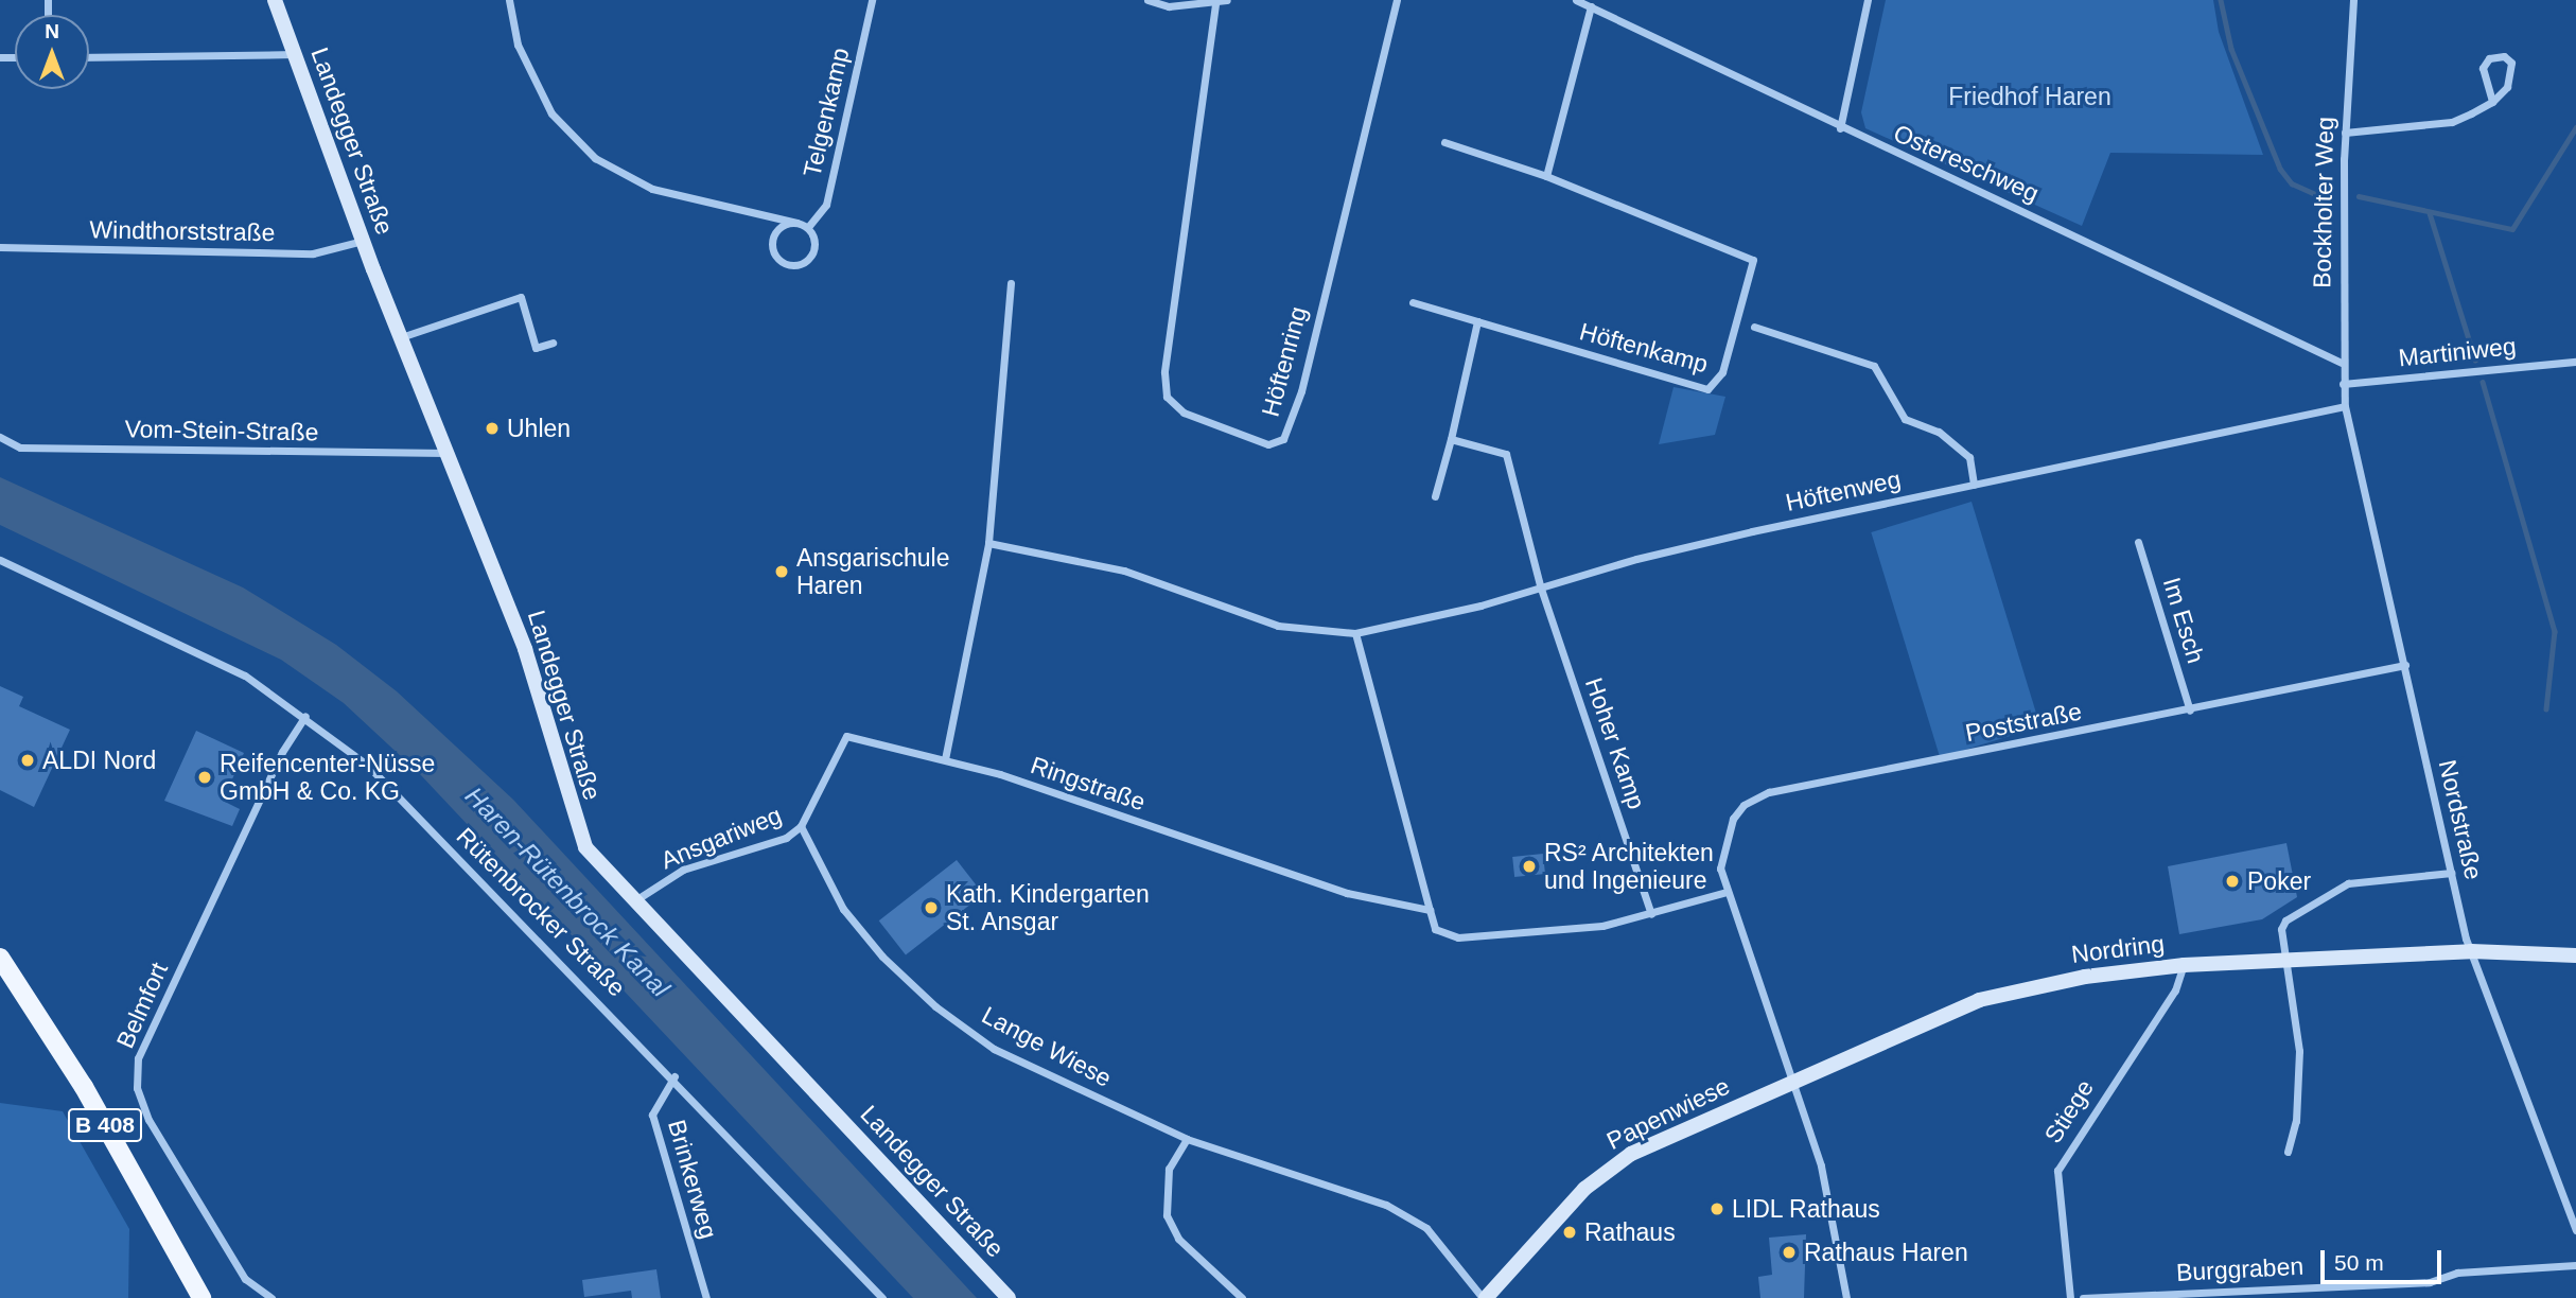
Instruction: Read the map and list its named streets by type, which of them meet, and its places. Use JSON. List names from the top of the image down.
{
  "streets": {
    "main road": [
      "Landegger Straße",
      "Nordring",
      "Papenwiese",
      "B 408"
    ],
    "street": [
      "Telgenkamp",
      "Ostereschweg",
      "Bockholter Weg",
      "Windthorststraße",
      "Höftenkamp",
      "Martiniweg",
      "Höftenring",
      "Vom-Stein-Straße",
      "Höftenweg",
      "Im Esch",
      "Poststraße",
      "Hoher Kamp",
      "Ringstraße",
      "Nordstraße",
      "Ansgariweg",
      "Rütenbrocker Straße",
      "Belmfort",
      "Lange Wiese",
      "Stiege",
      "Brinkerweg",
      "Burggraben"
    ]
  },
  "crossings": [
    ["Landegger Straße", "Windthorststraße"],
    ["Landegger Straße", "Vom-Stein-Straße"],
    ["Landegger Straße", "Ansgariweg"],
    ["Ostereschweg", "Bockholter Weg"],
    ["Bockholter Weg", "Martiniweg"],
    ["Bockholter Weg", "Höftenweg"],
    ["Bockholter Weg", "Nordstraße"],
    ["Höftenweg", "Hoher Kamp"],
    ["Höftenweg", "Nordstraße"],
    ["Im Esch", "Poststraße"],
    ["Poststraße", "Nordstraße"],
    ["Ringstraße", "Ansgariweg"],
    ["Nordstraße", "Nordring"],
    ["Ansgariweg", "Lange Wiese"],
    ["Rütenbrocker Straße", "Belmfort"],
    ["Rütenbrocker Straße", "Brinkerweg"],
    ["Nordring", "Stiege"],
    ["Nordring", "Papenwiese"],
    ["Lange Wiese", "Papenwiese"]
  ],
  "water": ["Haren-Rütenbrock Kanal"],
  "parks": ["Friedhof Haren"],
  "places": [
    "Uhlen",
    "Ansgarischule Haren",
    "ALDI Nord",
    "Reifencenter-Nüsse GmbH & Co. KG",
    "RS² Architekten und Ingenieure",
    "Poker",
    "Kath. Kindergarten St. Ansgar",
    "LIDL Rathaus",
    "Rathaus",
    "Rathaus Haren"
  ],
  "scale_bar": "50 m",
  "north": "top"
}
